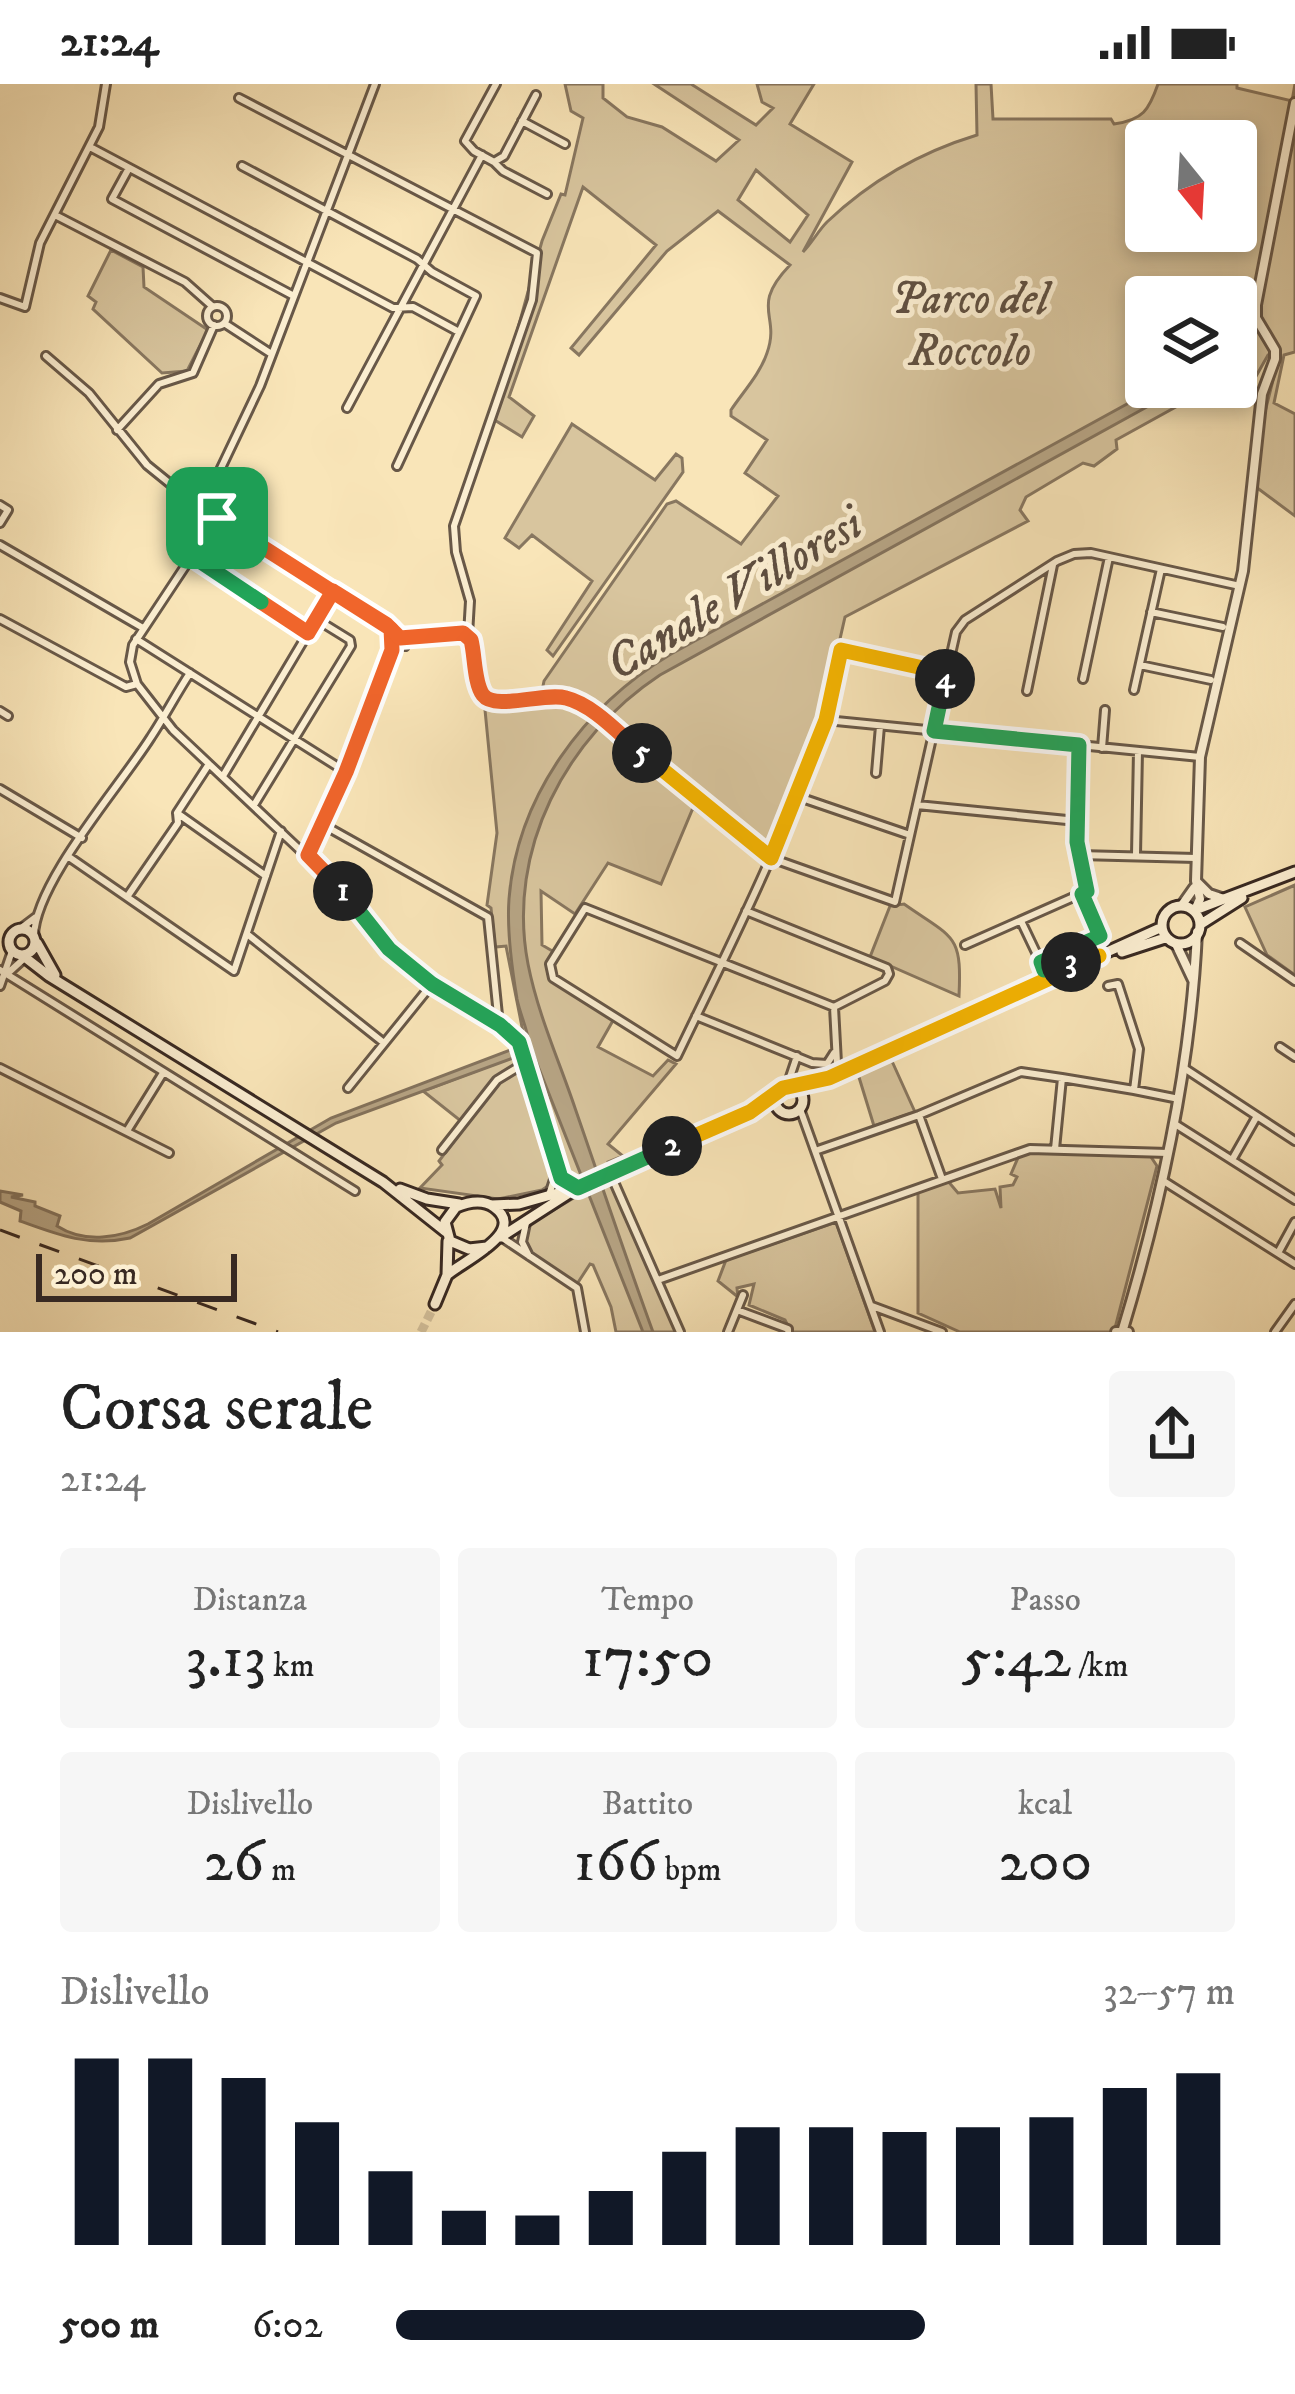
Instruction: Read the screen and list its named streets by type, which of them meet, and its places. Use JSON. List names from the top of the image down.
{
  "water": ["Canale Villoresi"],
  "parks": ["Parco del Roccolo"],
  "scale_bar": "200 m",
  "north": "bottom",
  "page": {
    "status": "21:24",
    "pins": [
      "4",
      "5",
      "1",
      "3",
      "2"
    ],
    "scale": "200 m",
    "heading": ["Corsa serale", "21:24"],
    "stats": [
      ["Distanza", "3.13 km"],
      ["Tempo", "17:50"],
      ["Passo", "5:42 /km"],
      ["Dislivello", "26 m"],
      ["Battito", "166 bpm"],
      ["kcal", "200"]
    ],
    "chart": ["Dislivello", "32–57 m"],
    "list": [
      {
        "name": "500 m",
        "note": "6:02"
      }
    ]
  }
}
